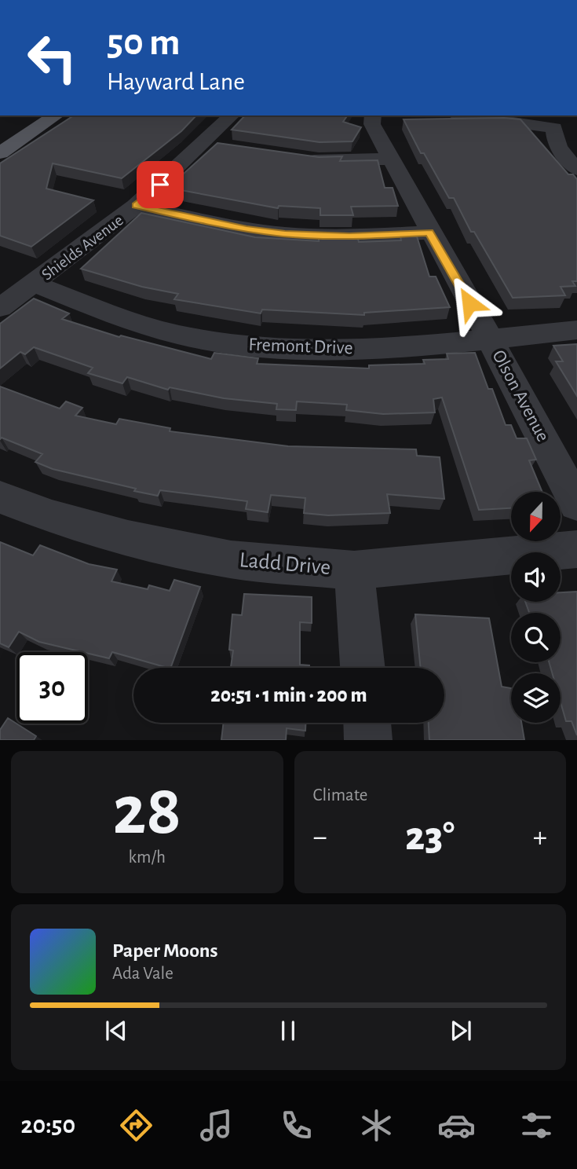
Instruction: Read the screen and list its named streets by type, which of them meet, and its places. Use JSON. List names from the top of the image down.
{
  "streets": {
    "street": [
      "Shields Avenue",
      "Fremont Drive",
      "Olson Avenue",
      "Ladd Drive"
    ]
  },
  "crossings": [
    ["Shields Avenue", "Fremont Drive"],
    ["Fremont Drive", "Olson Avenue"]
  ],
  "north": "bottom",
  "page": {
    "turn": ["50 m", "Hayward Lane"],
    "limit": "30",
    "trip": "20:51 · 1 min · 200 m",
    "tile": [
      ["28", "km/h"],
      "Climate"
    ],
    "heat": ["−", "23°", "+"],
    "song": ["Paper Moons", "Ada Vale"],
    "tabs": "20:50"
  }
}
